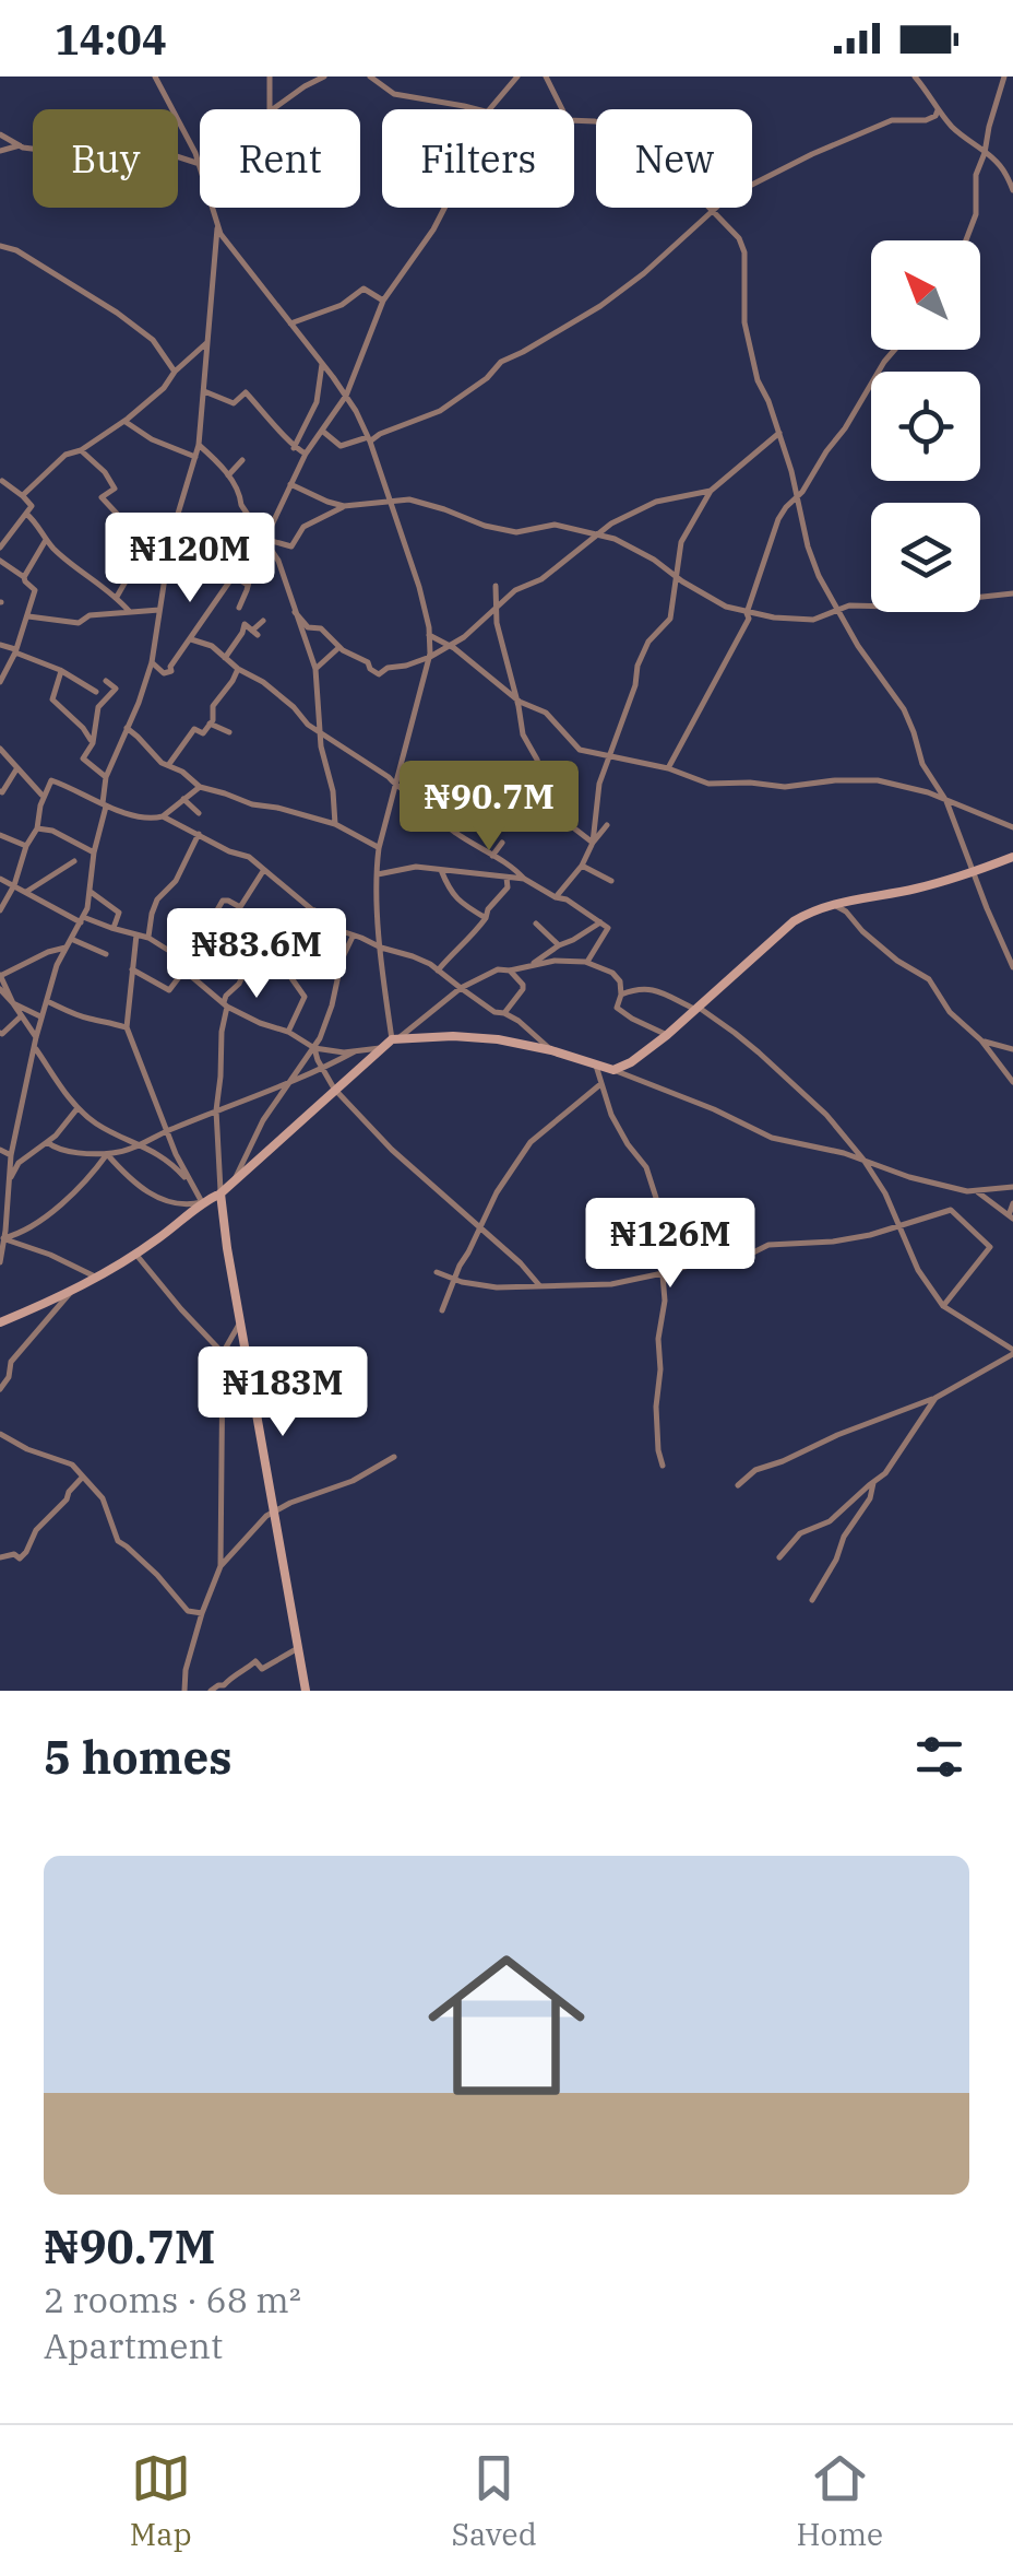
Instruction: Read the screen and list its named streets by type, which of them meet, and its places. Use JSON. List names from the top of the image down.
{
  "north": "top left",
  "page": {
    "status": "14:04",
    "chip": [
      "Buy",
      "Rent",
      "Filters",
      "New"
    ],
    "price": [
      "₦120M",
      "₦90.7M",
      "₦83.6M",
      "₦126M",
      "₦183M"
    ],
    "heading": "5 homes",
    "list": [
      {
        "name": "₦90.7M",
        "note": "2 rooms · 68 m² · Apartment"
      }
    ],
    "tabs": ["Map", "Saved", "Home"]
  }
}
